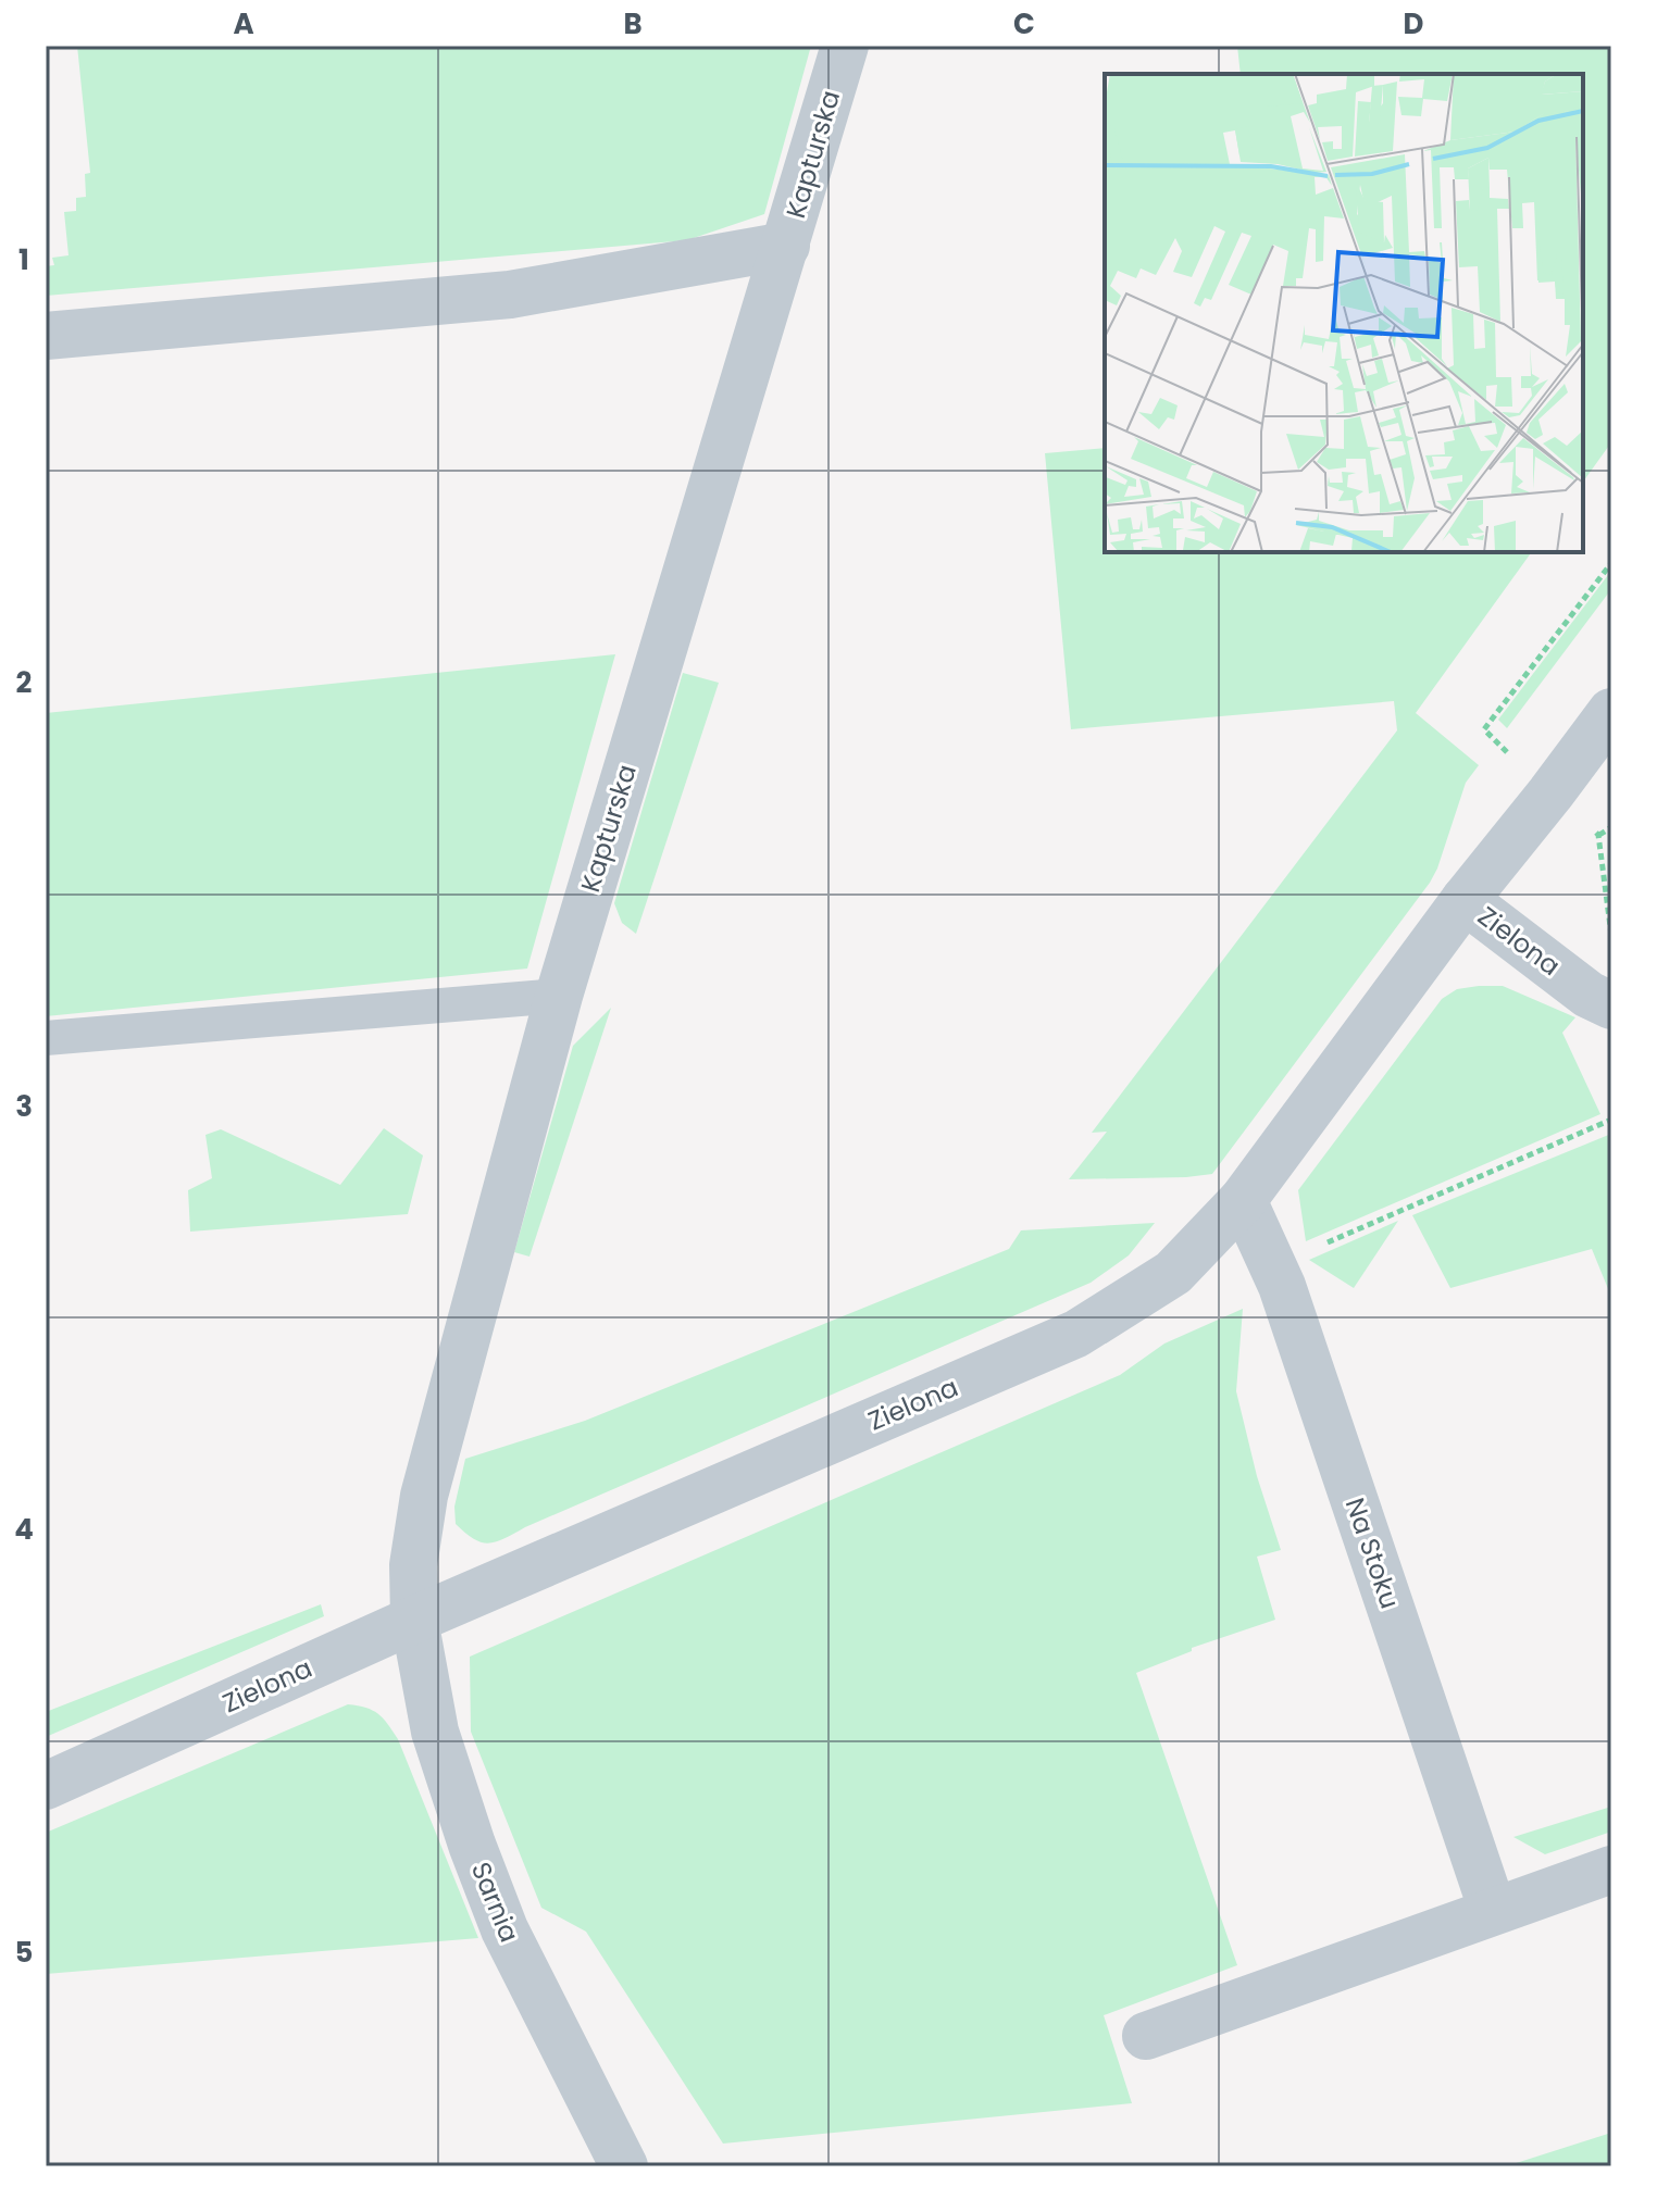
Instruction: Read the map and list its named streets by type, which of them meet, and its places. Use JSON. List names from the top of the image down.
{
  "streets": {
    "street": [
      "Kapturska",
      "Zielona",
      "Na Stoku",
      "Sarnia"
    ]
  },
  "crossings": [
    ["Kapturska", "Zielona"],
    ["Kapturska", "Sarnia"],
    ["Zielona", "Na Stoku"],
    ["Zielona", "Sarnia"]
  ],
  "grid": {
    "columns": [
      "A",
      "B",
      "C",
      "D"
    ],
    "rows": [
      "1",
      "2",
      "3",
      "4",
      "5"
    ]
  }
}
